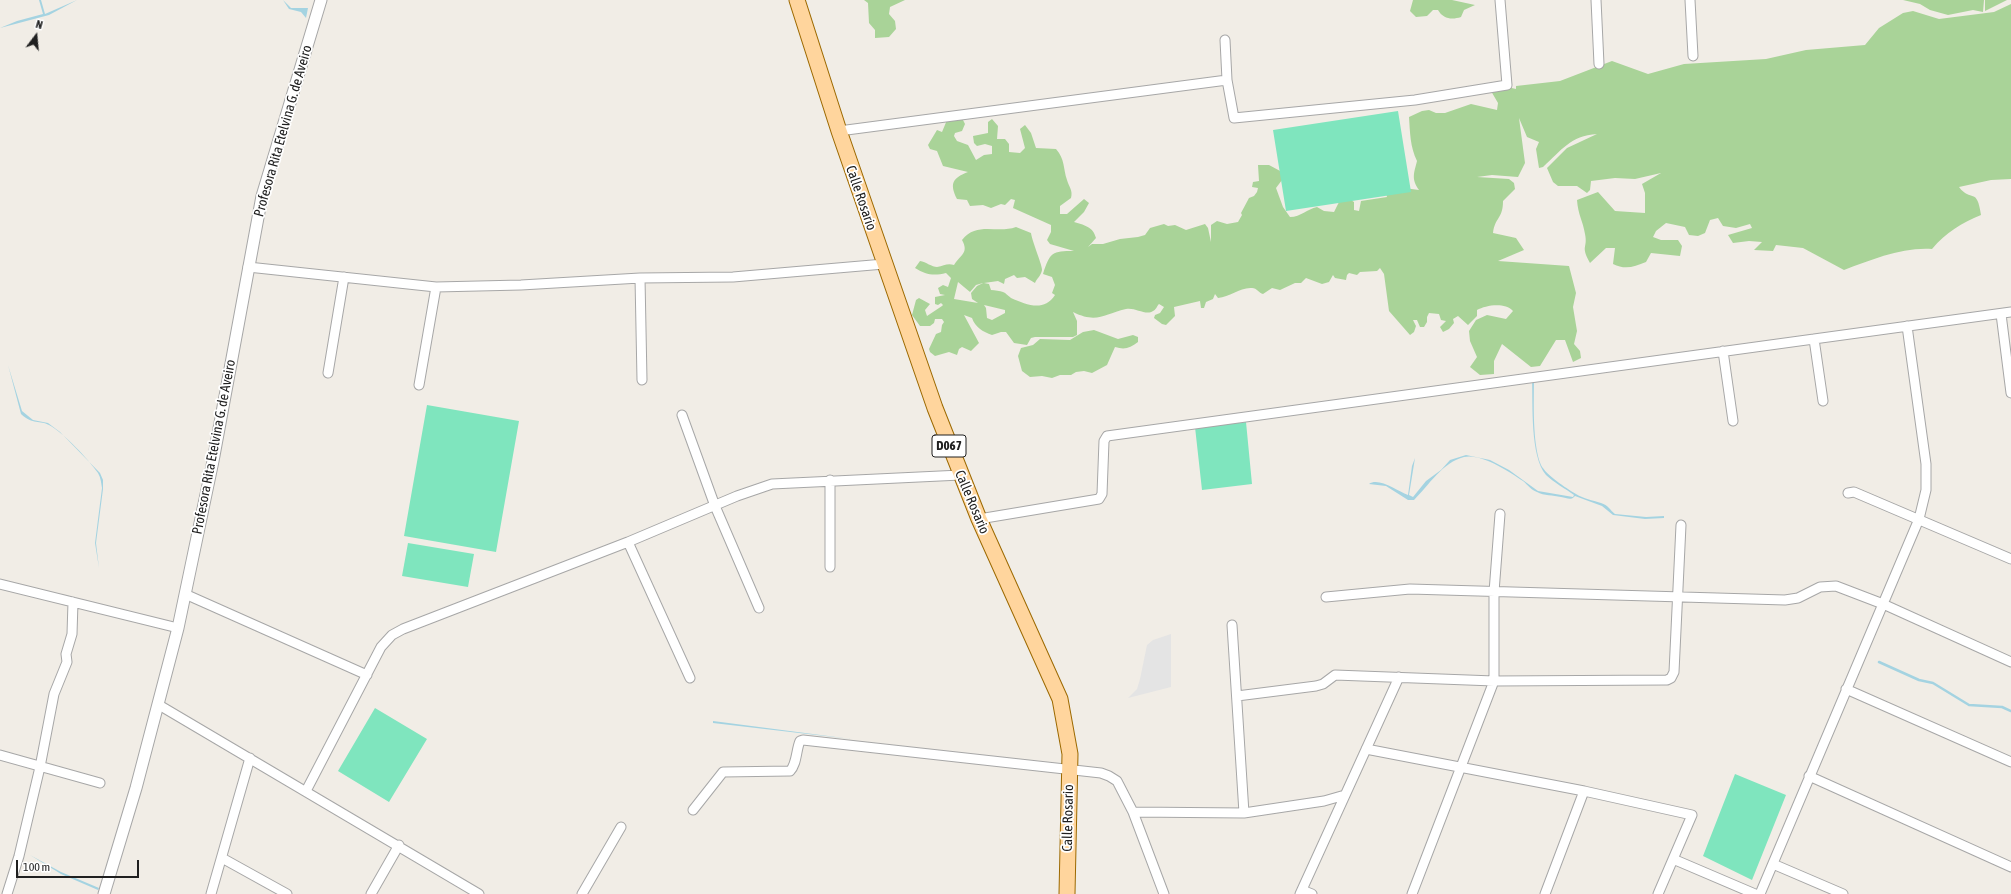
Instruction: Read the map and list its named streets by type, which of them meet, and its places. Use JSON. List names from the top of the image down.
{
  "streets": {
    "main road": ["Calle Rosario", "D067"],
    "street": ["Profesora Rita Etelvina G. de Aveiro"]
  },
  "scale_bar": "100 m",
  "north": "top"
}
